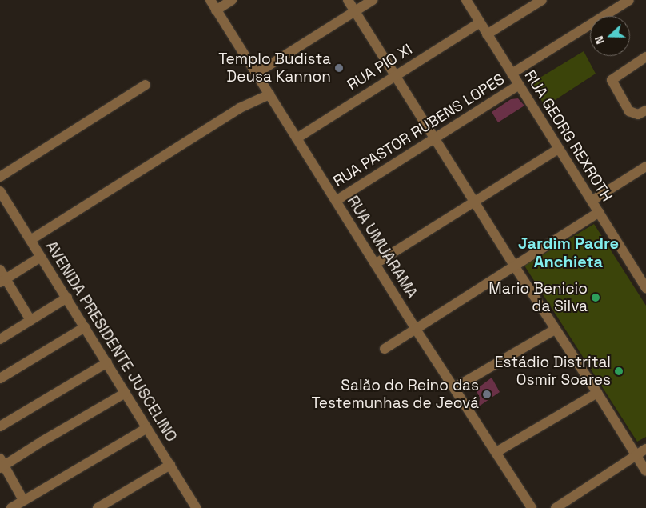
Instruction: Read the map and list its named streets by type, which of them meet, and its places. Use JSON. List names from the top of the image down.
{
  "streets": {
    "street": [
      "RUA PIO XI",
      "RUA PASTOR RUBENS LOPES",
      "RUA GEORG REXROTH",
      "RUA UMUARAMA",
      "AVENIDA PRESIDENTE JUSCELINO"
    ]
  },
  "crossings": [
    ["RUA PIO XI", "RUA GEORG REXROTH"],
    ["RUA PIO XI", "RUA UMUARAMA"],
    ["RUA PASTOR RUBENS LOPES", "RUA GEORG REXROTH"],
    ["RUA PASTOR RUBENS LOPES", "RUA UMUARAMA"]
  ],
  "districts": ["Jardim Padre Anchieta"],
  "places": [
    "Templo Budista Deusa Kannon",
    "Mario Benicio da Silva",
    "Estádio Distrital Osmir Soares",
    "Salão do Reino das Testemunhas de Jeová"
  ],
  "north": "left"
}
